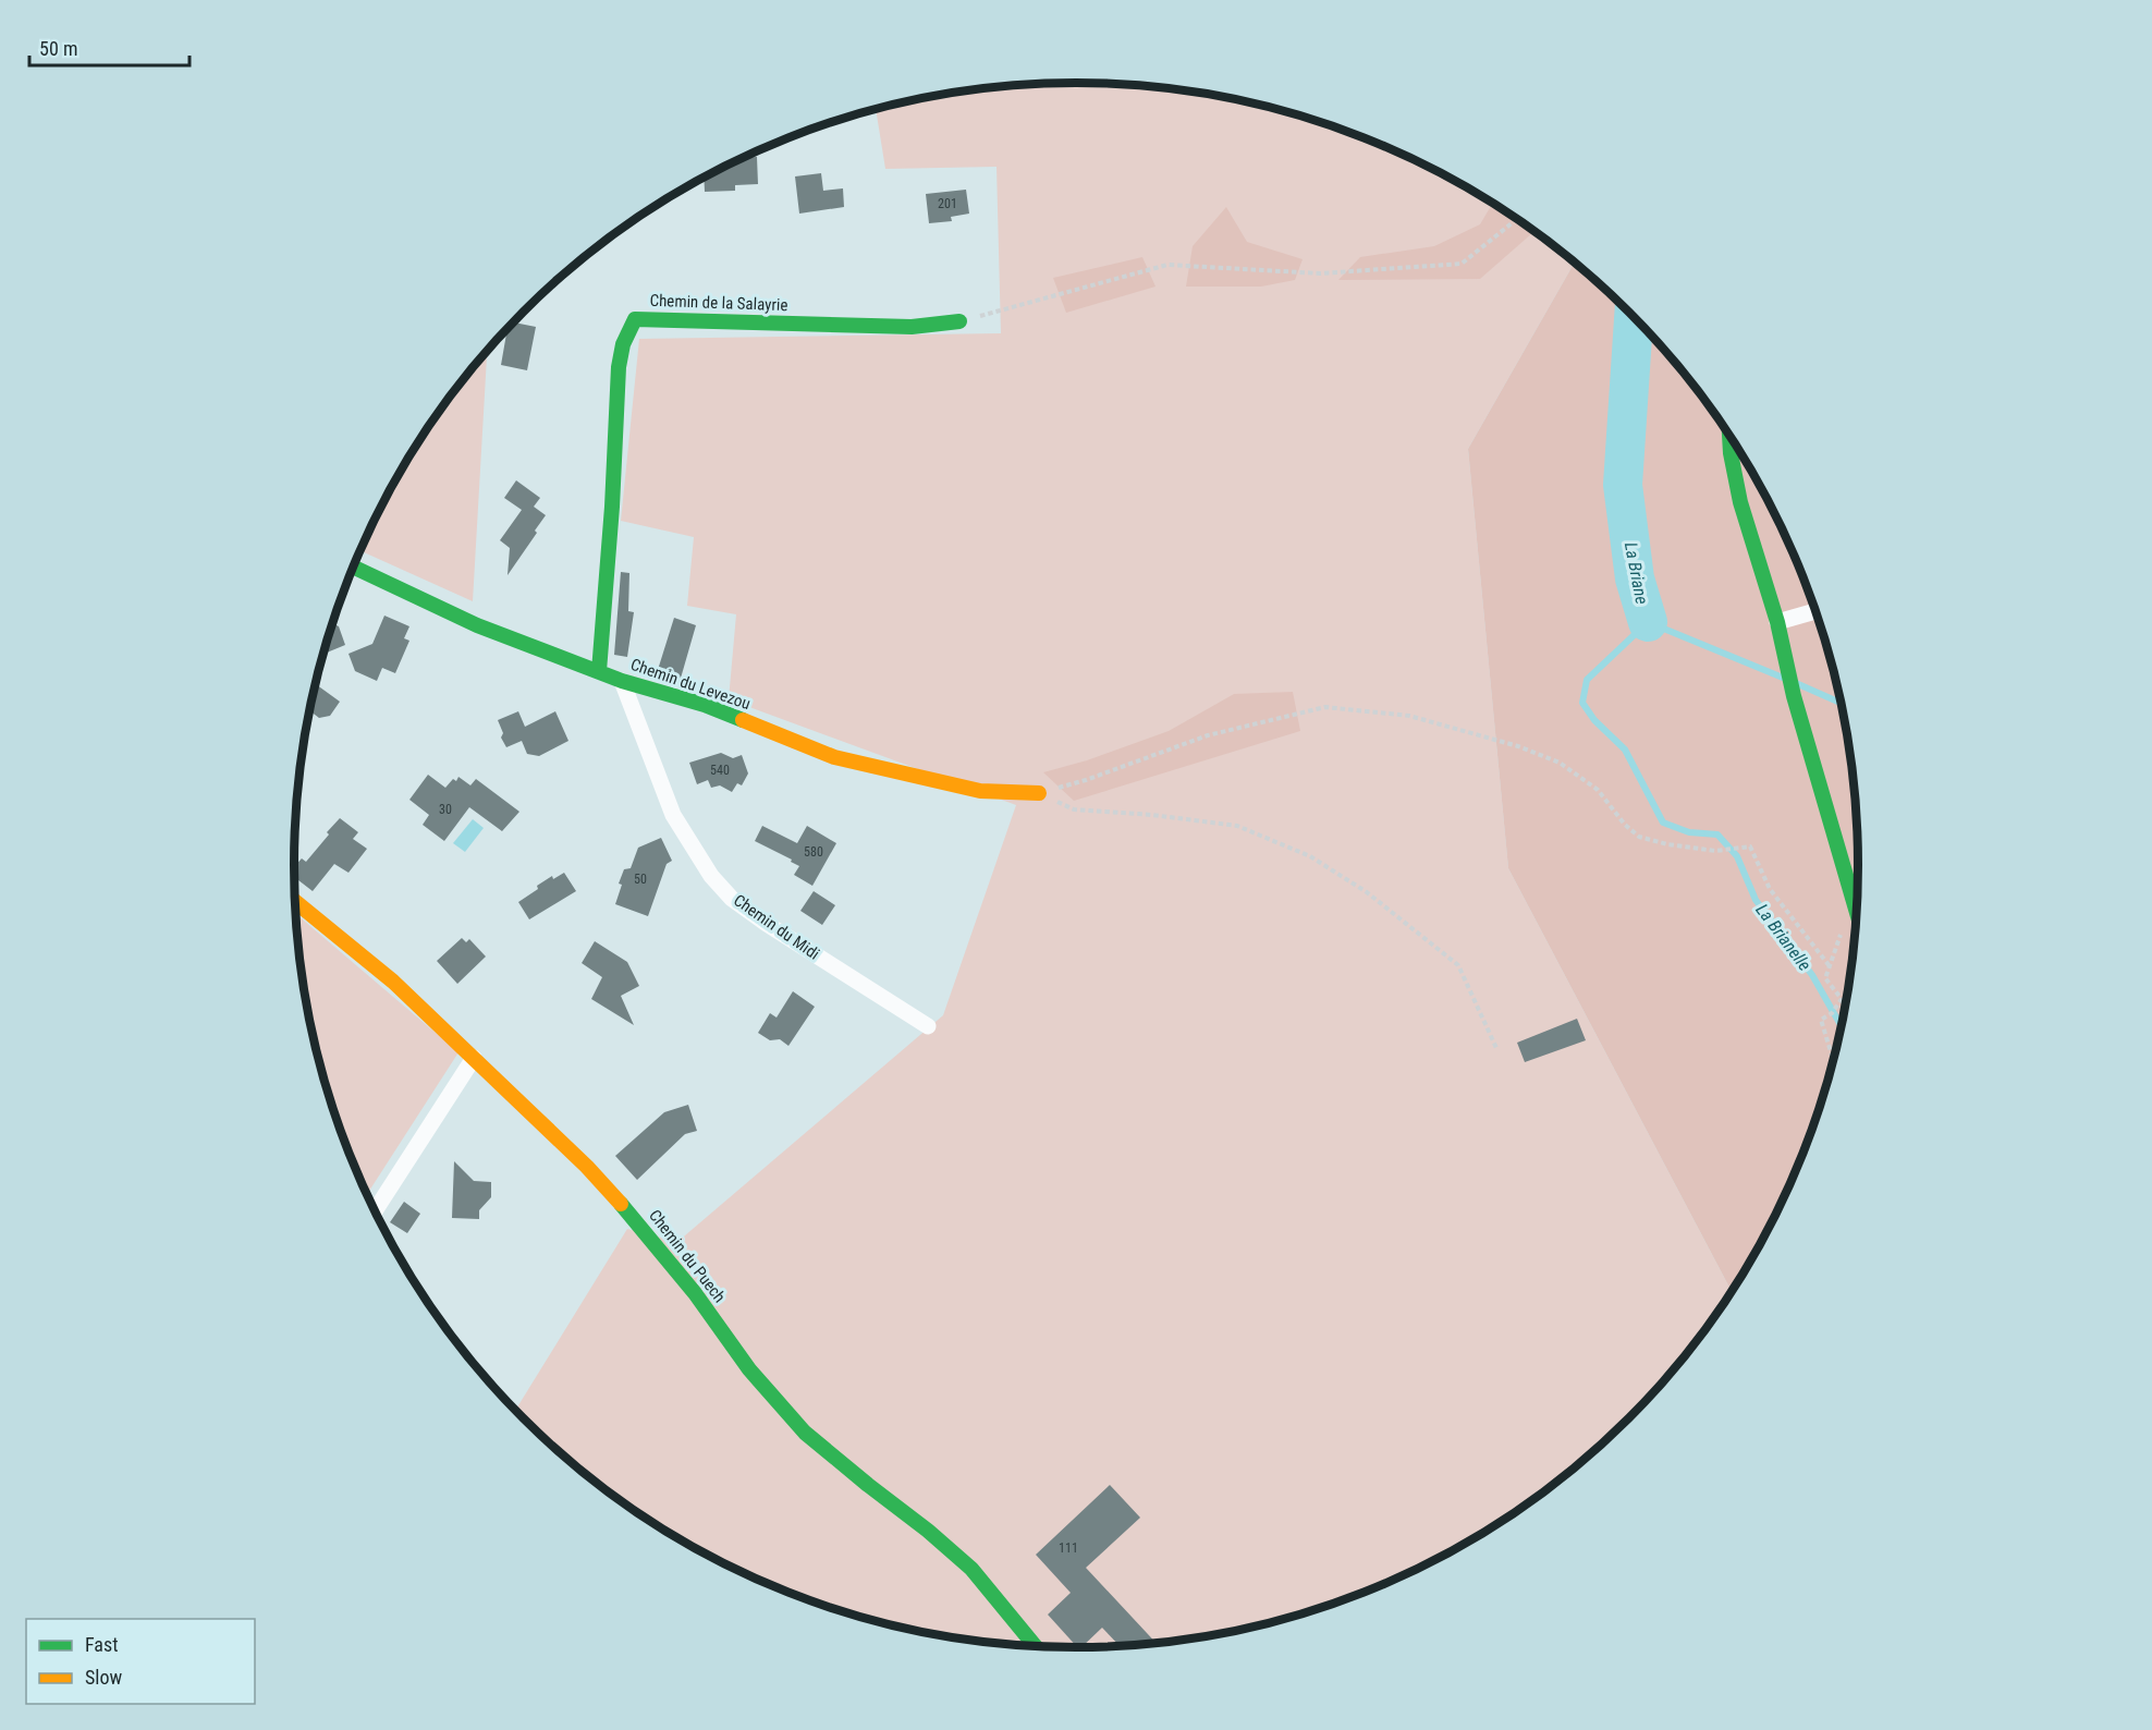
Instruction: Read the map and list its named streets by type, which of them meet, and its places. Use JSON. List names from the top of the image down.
{
  "streets": {
    "street": [
      "Chemin de la Salayrie",
      "Chemin du Levezou",
      "Chemin du Midi",
      "Chemin du Puech"
    ]
  },
  "crossings": [
    ["Chemin de la Salayrie", "Chemin du Levezou"],
    ["Chemin du Levezou", "Chemin du Midi"]
  ],
  "water": ["La Briane", "La Brianelle"],
  "house_numbers": [
    "201",
    "540",
    "30",
    "580",
    "50",
    "111"
  ],
  "legend": ["Fast", "Slow"],
  "scale_bar": "50 m"
}
